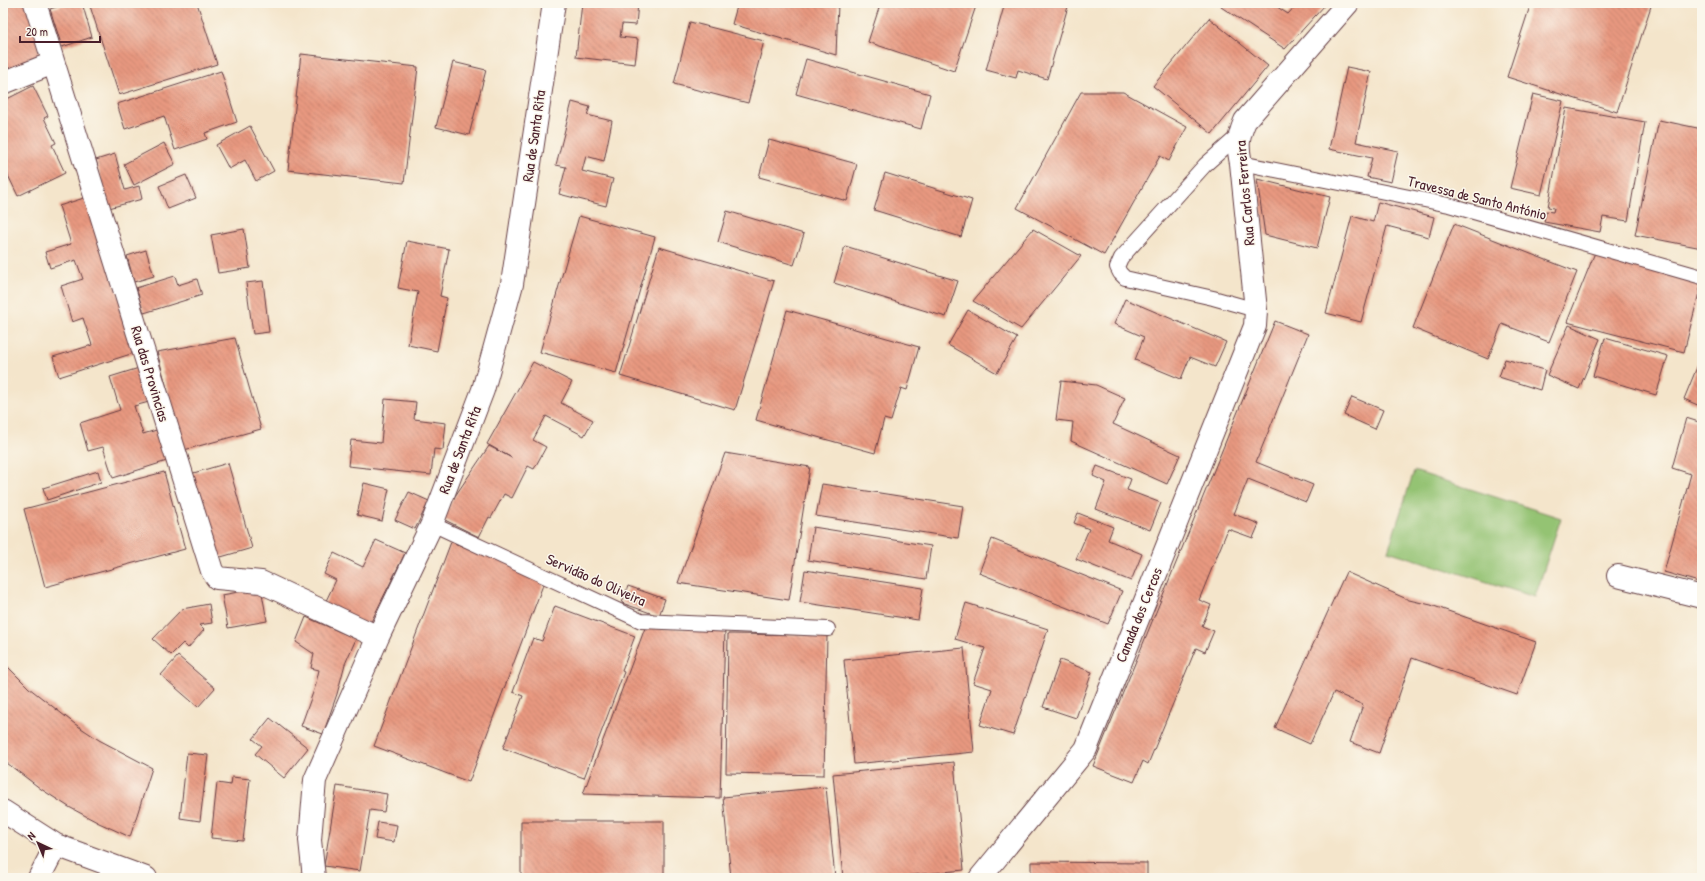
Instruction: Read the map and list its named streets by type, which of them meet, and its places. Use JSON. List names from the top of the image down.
{
  "streets": {
    "street": [
      "Rua de Santa Rita",
      "Rua Carlos Ferreira",
      "Rua das Provincias",
      "Canada dos Cercos"
    ],
    "lane": ["Travessa de Santo António", "Servidão do Oliveira"]
  },
  "crossings": [
    ["Rua de Santa Rita", "Rua das Provincias"],
    ["Rua de Santa Rita", "Servidão do Oliveira"],
    ["Rua Carlos Ferreira", "Travessa de Santo António"],
    ["Rua Carlos Ferreira", "Canada dos Cercos"]
  ],
  "scale_bar": "20 m",
  "north": "top left"
}
